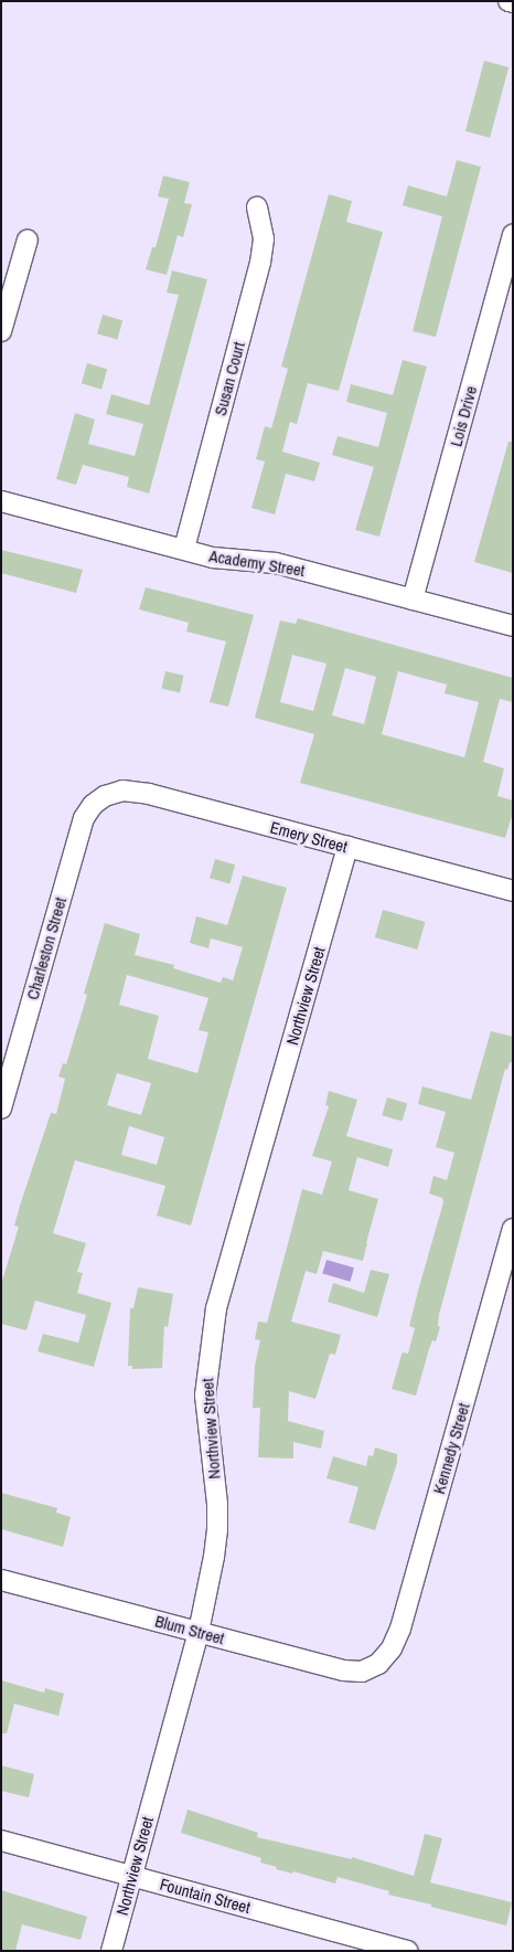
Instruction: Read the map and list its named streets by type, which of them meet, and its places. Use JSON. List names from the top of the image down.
{
  "streets": {
    "street": [
      "Susan Court",
      "Lois Drive",
      "Academy Street",
      "Emery Street",
      "Charleston Street",
      "Northview Street",
      "Kennedy Street",
      "Blum Street",
      "Fountain Street"
    ]
  },
  "crossings": [
    ["Susan Court", "Academy Street"],
    ["Lois Drive", "Academy Street"],
    ["Emery Street", "Charleston Street"],
    ["Emery Street", "Northview Street"],
    ["Northview Street", "Blum Street"],
    ["Northview Street", "Fountain Street"],
    ["Kennedy Street", "Blum Street"]
  ]
}
